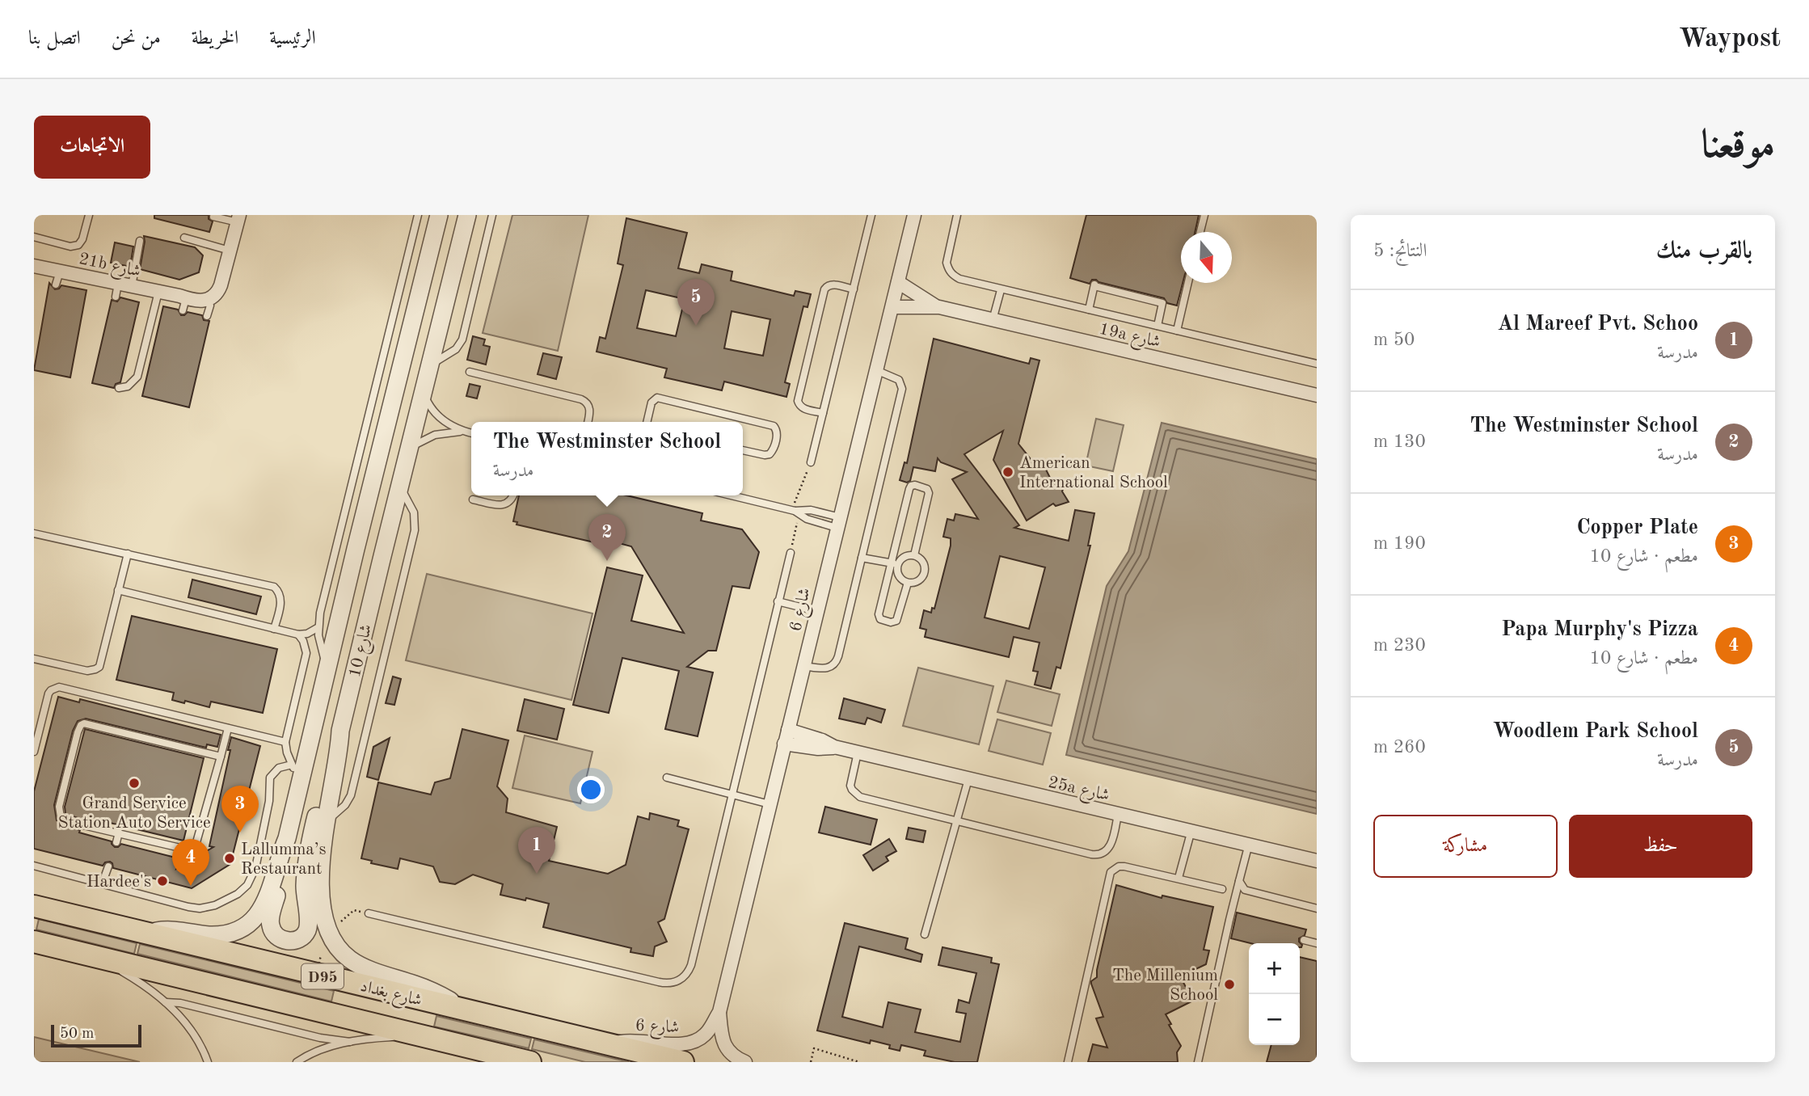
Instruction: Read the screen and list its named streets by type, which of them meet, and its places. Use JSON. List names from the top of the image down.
{
  "streets": {
    "main road": ["D95", "شارع بغداد"],
    "street": [
      "21b شارع",
      "19a شارع",
      "شارع 6",
      "شارع 10",
      "25a شارع"
    ]
  },
  "crossings": [
    ["19a شارع", "شارع 6"],
    ["شارع 6", "25a شارع"],
    ["شارع 6", "شارع بغداد"],
    ["شارع 10", "شارع بغداد"]
  ],
  "places": [
    "American International School",
    "Grand Service Station Auto Service",
    "Lallumma’s Restaurant",
    "Hardee's",
    "The Millenium School"
  ],
  "scale_bar": "50 m",
  "north": "bottom",
  "page": {
    "header": "Waypost",
    "nav": [
      "الرئيسية",
      "الخريطة",
      "من نحن",
      "اتصل بنا"
    ],
    "title": "موقعنا",
    "buttons": [
      "الاتجاهات",
      ["حفظ", "مشاركة"]
    ],
    "heading": ["بالقرب منك", "النتائج: 5"],
    "pins": [
      "5",
      "2",
      "3",
      "1",
      "4"
    ],
    "list": [
      {
        "mark": "1",
        "name": "Al Mareef Pvt. Schoo",
        "note": "مدرسة",
        "value": "50 m"
      },
      {
        "mark": "2",
        "name": "The Westminster School",
        "note": "مدرسة",
        "value": "130 m"
      },
      {
        "mark": "3",
        "name": "Copper Plate",
        "note": "مطعم · شارع 10",
        "value": "190 m"
      },
      {
        "mark": "4",
        "name": "Papa Murphy's Pizza",
        "note": "مطعم · شارع 10",
        "value": "230 m"
      },
      {
        "mark": "5",
        "name": "Woodlem Park School",
        "note": "مدرسة",
        "value": "260 m"
      }
    ],
    "popup": ["The Westminster School", "مدرسة"],
    "map_buttons": ["+", "−"],
    "scale": "50 m"
  }
}
